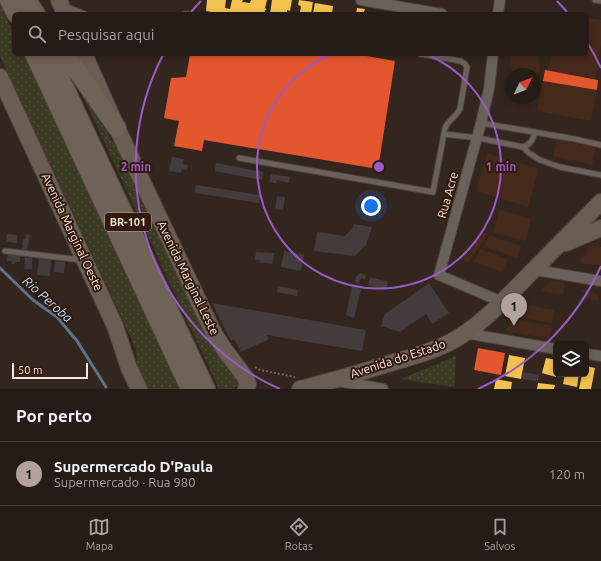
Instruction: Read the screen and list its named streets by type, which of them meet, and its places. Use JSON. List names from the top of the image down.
{
  "streets": {
    "highway": ["BR-101"],
    "main road": ["Avenida Marginal Oeste", "Avenida Marginal Leste", "Avenida do Estado"],
    "street": ["Rua Acre"]
  },
  "crossings": [
    ["Rua Acre", "Avenida do Estado"]
  ],
  "water": ["Rio Peroba"],
  "scale_bar": "50 m",
  "north": "top right",
  "page": {
    "search": "Pesquisar aqui",
    "pins": "1",
    "scale": "50 m",
    "heading": "Por perto",
    "list": [
      {
        "mark": "1",
        "name": "Supermercado D'Paula",
        "note": "Supermercado · Rua 980",
        "value": "120 m"
      }
    ],
    "nav": ["Mapa", "Rotas", "Salvos"]
  },
  "rings": ["1 min", "2 min"]
}
